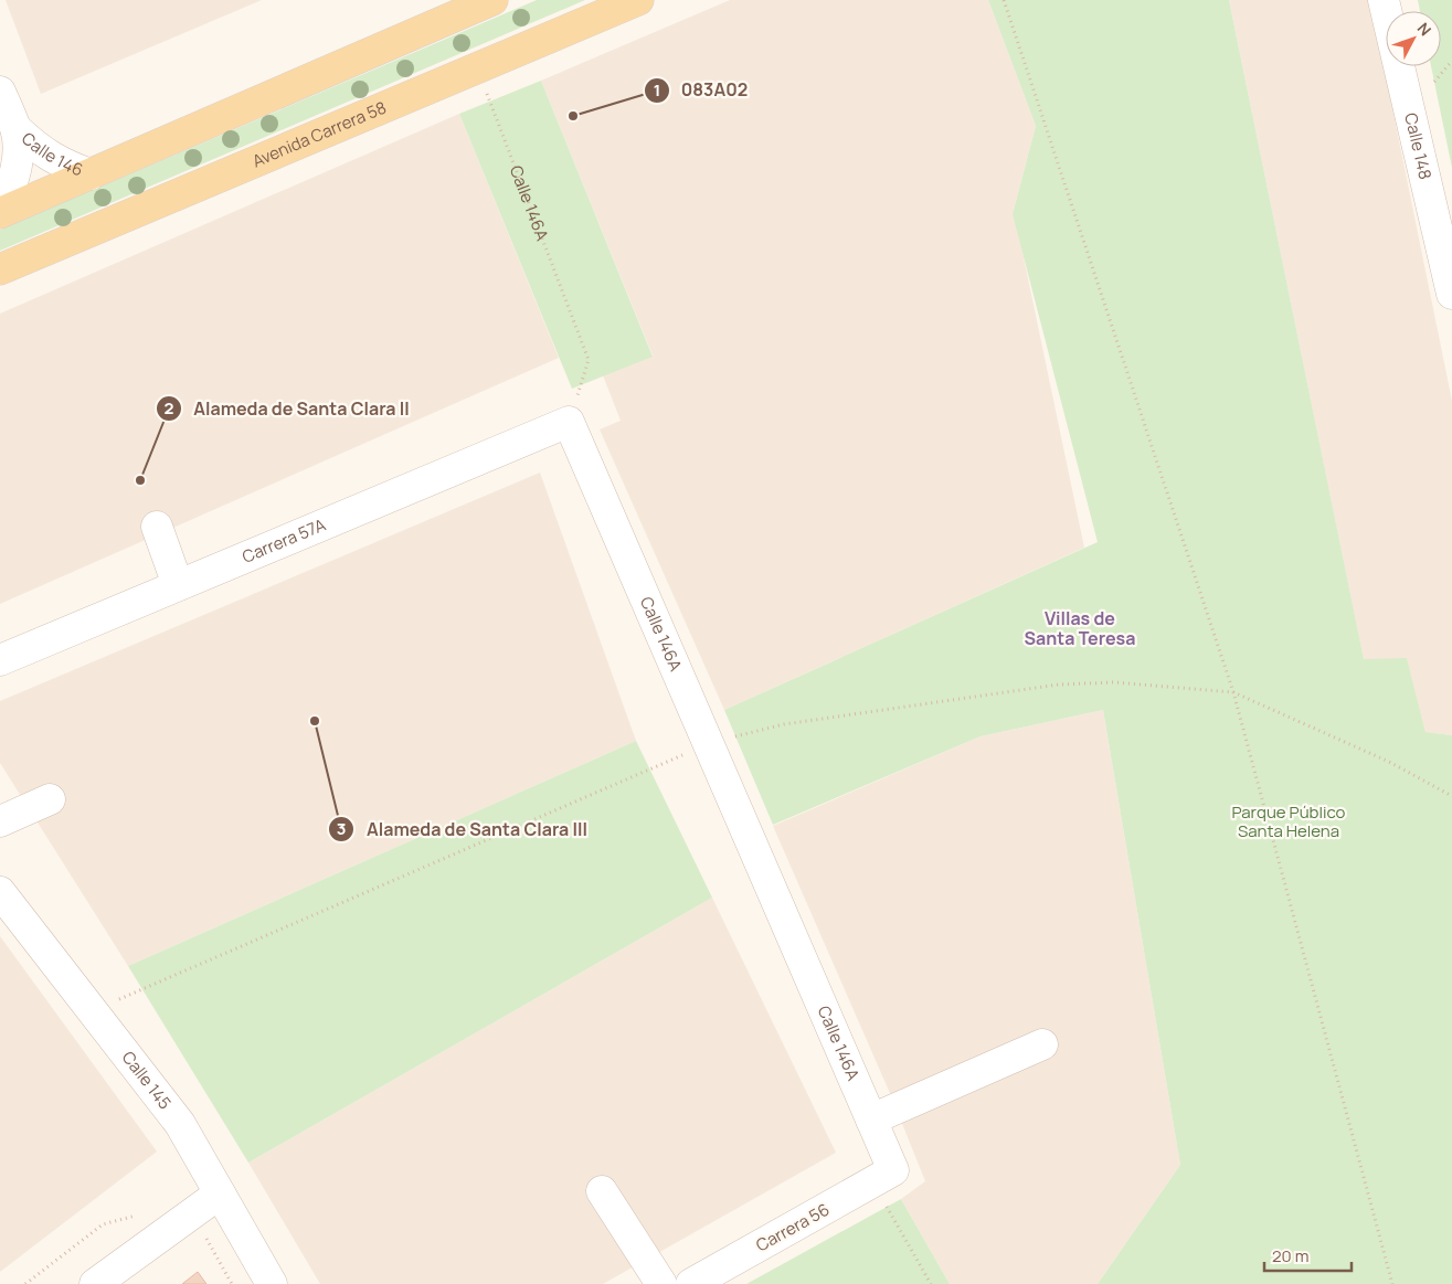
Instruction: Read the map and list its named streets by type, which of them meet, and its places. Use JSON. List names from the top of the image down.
{
  "streets": {
    "main road": ["Avenida Carrera 58"],
    "street": [
      "Calle 148",
      "Calle 146",
      "Calle 146A",
      "Carrera 57A",
      "Calle 145",
      "Carrera 56"
    ]
  },
  "crossings": [
    ["Calle 146A", "Carrera 57A"],
    ["Calle 146A", "Carrera 56"]
  ],
  "districts": ["Villas de Santa Teresa"],
  "parks": ["Parque Público Santa Helena"],
  "places": ["083A02", "Alameda de Santa Clara II", "Alameda de Santa Clara III"],
  "scale_bar": "20 m",
  "north": "top right"
}
